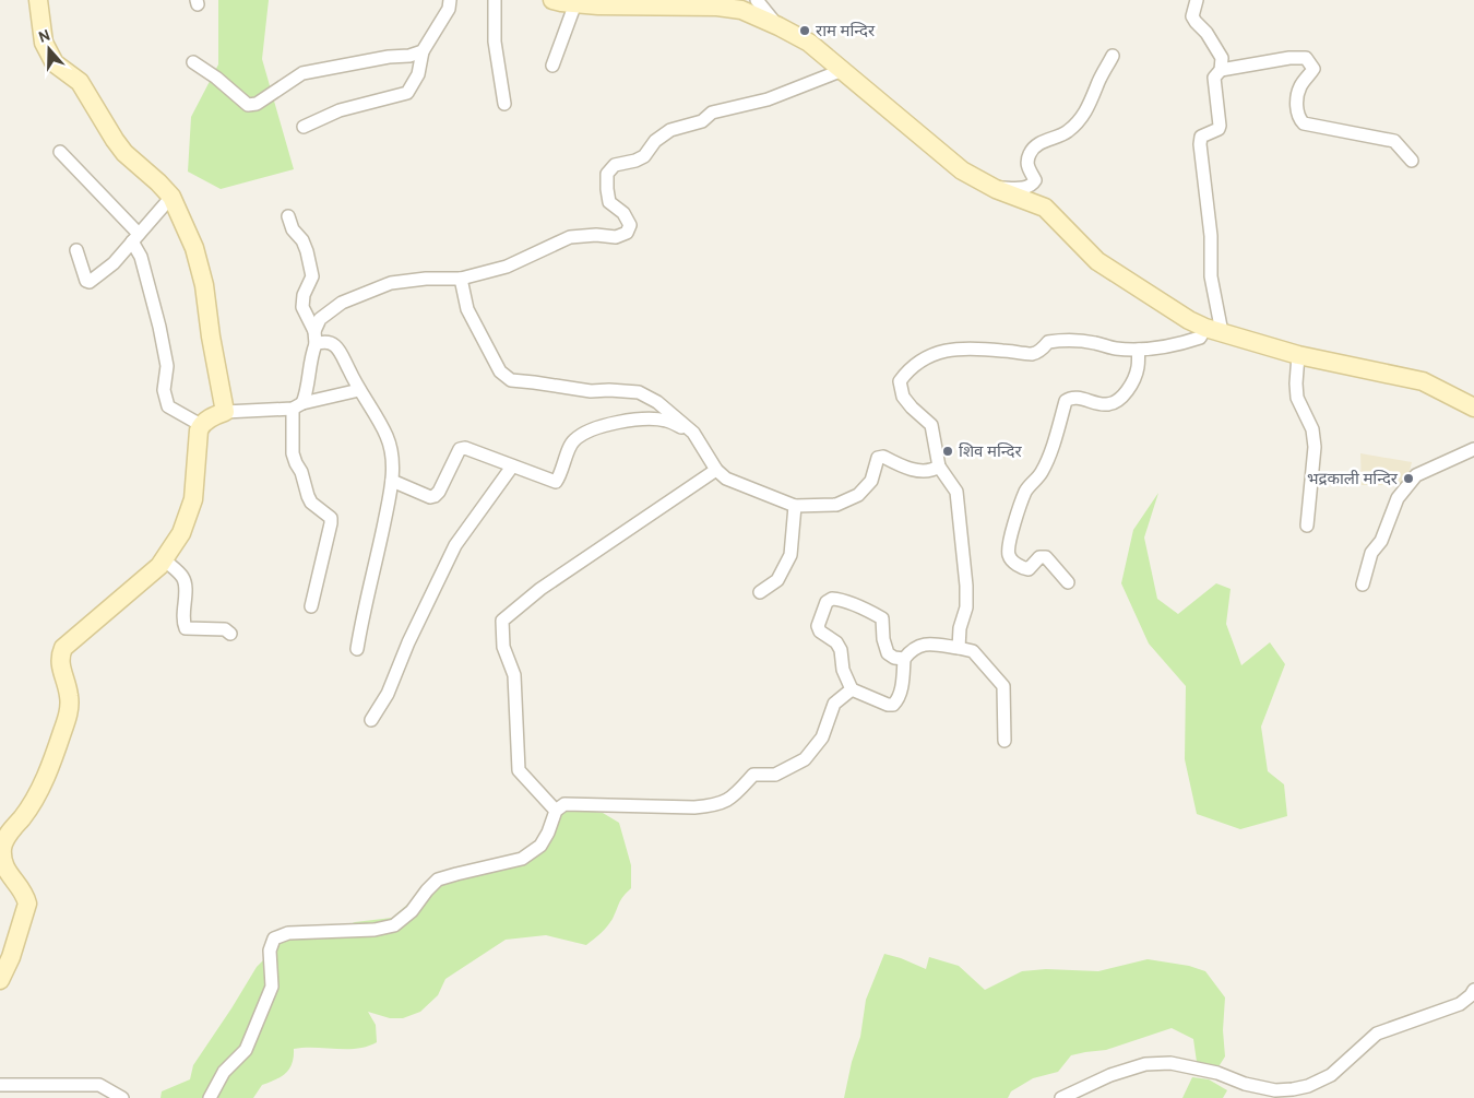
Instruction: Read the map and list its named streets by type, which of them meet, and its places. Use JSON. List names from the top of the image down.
{
  "places": ["राम मन्दिर", "शिव मन्दिर", "भद्रकाली मन्दिर"],
  "north": "top"
}
